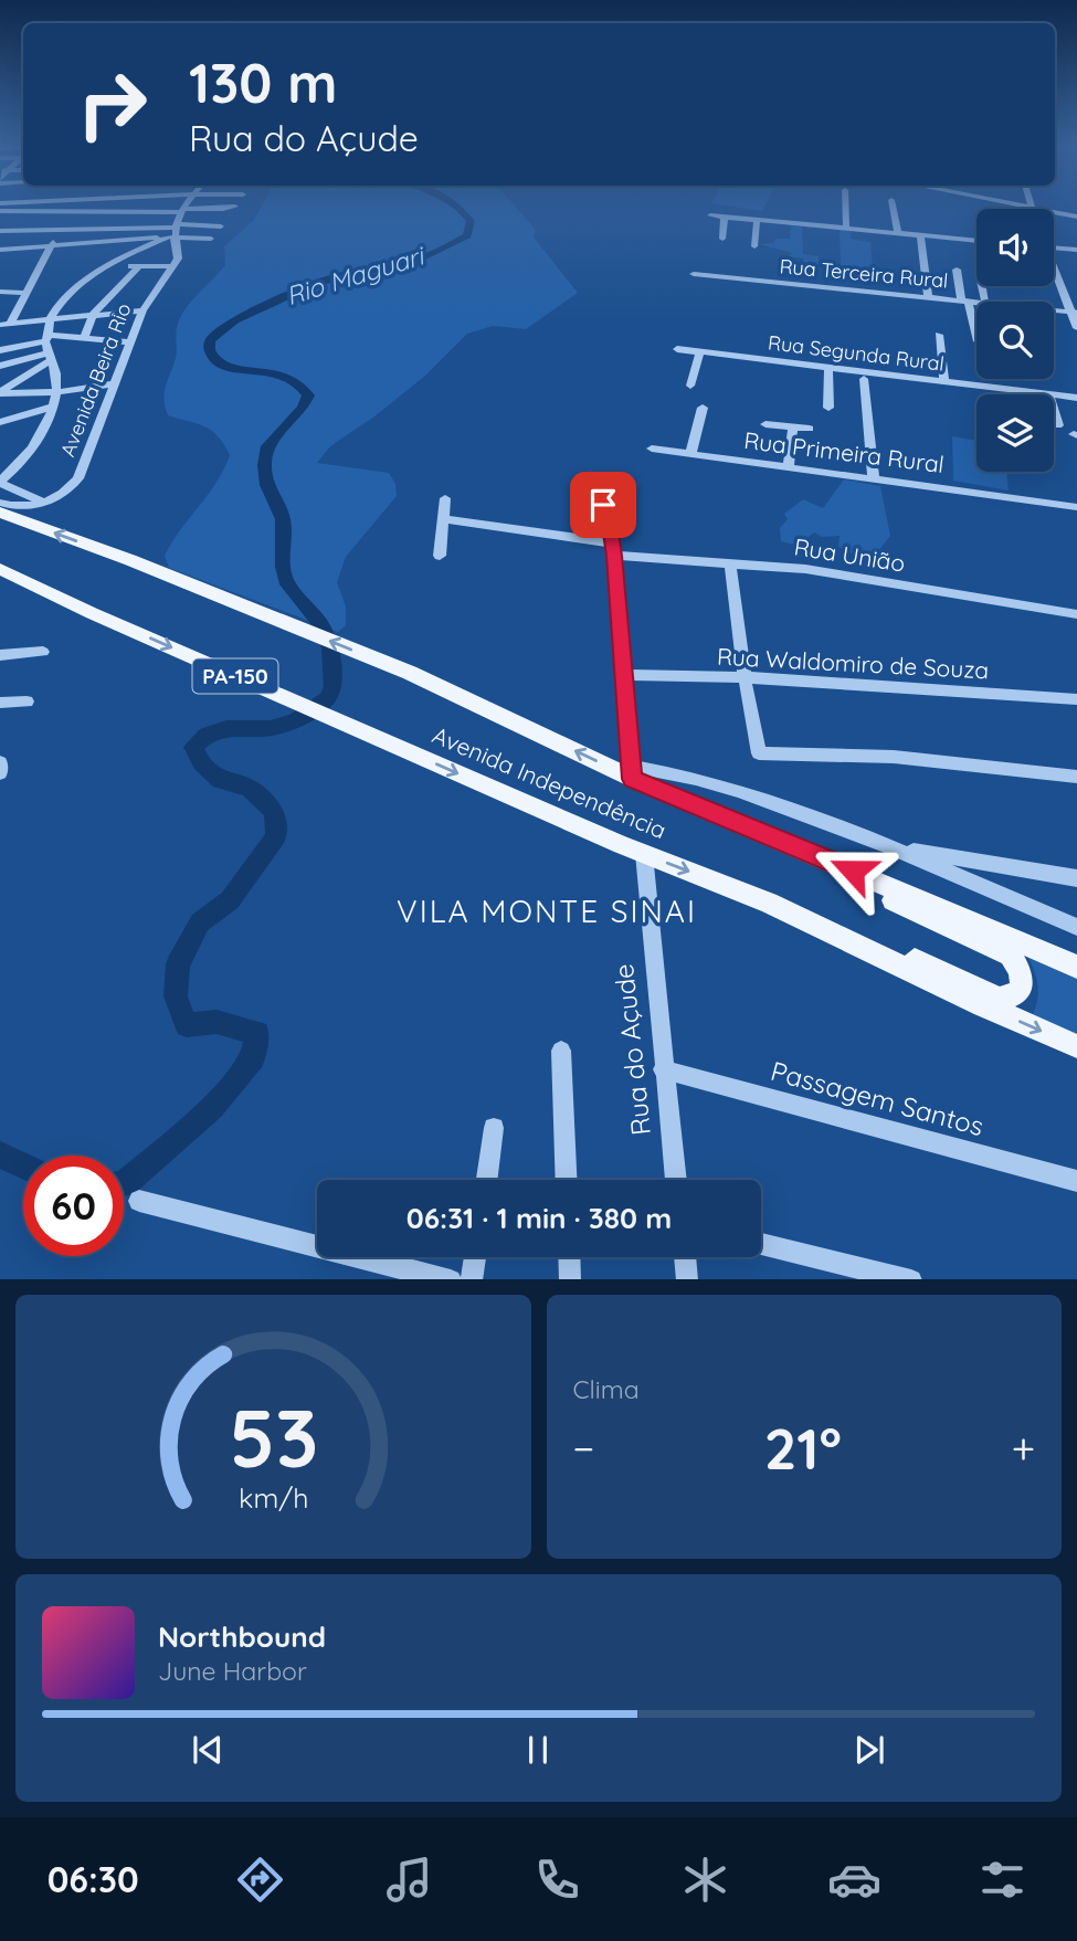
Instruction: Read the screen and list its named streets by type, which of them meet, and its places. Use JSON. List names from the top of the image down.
{
  "streets": {
    "main road": ["PA-150", "Avenida Independência"],
    "street": [
      "Rua Terceira Rural",
      "Rua Segunda Rural",
      "Avenida Beira Rio",
      "Rua Primeira Rural",
      "Rua União",
      "Rua Waldomiro de Souza",
      "Rua do Açude",
      "Passagem Santos"
    ]
  },
  "crossings": [
    ["Avenida Independência", "Rua do Açude"],
    ["Rua do Açude", "Passagem Santos"]
  ],
  "districts": ["VILA MONTE SINAI"],
  "water": ["Rio Maguari"],
  "page": {
    "turn": ["130 m", "Rua do Açude"],
    "limit": "60",
    "trip": "06:31 · 1 min · 380 m",
    "tile": "Clima",
    "heat": ["−", "21°", "+"],
    "song": ["Northbound", "June Harbor"],
    "tabs": "06:30",
    "gauge": ["53", "km/h"]
  }
}
